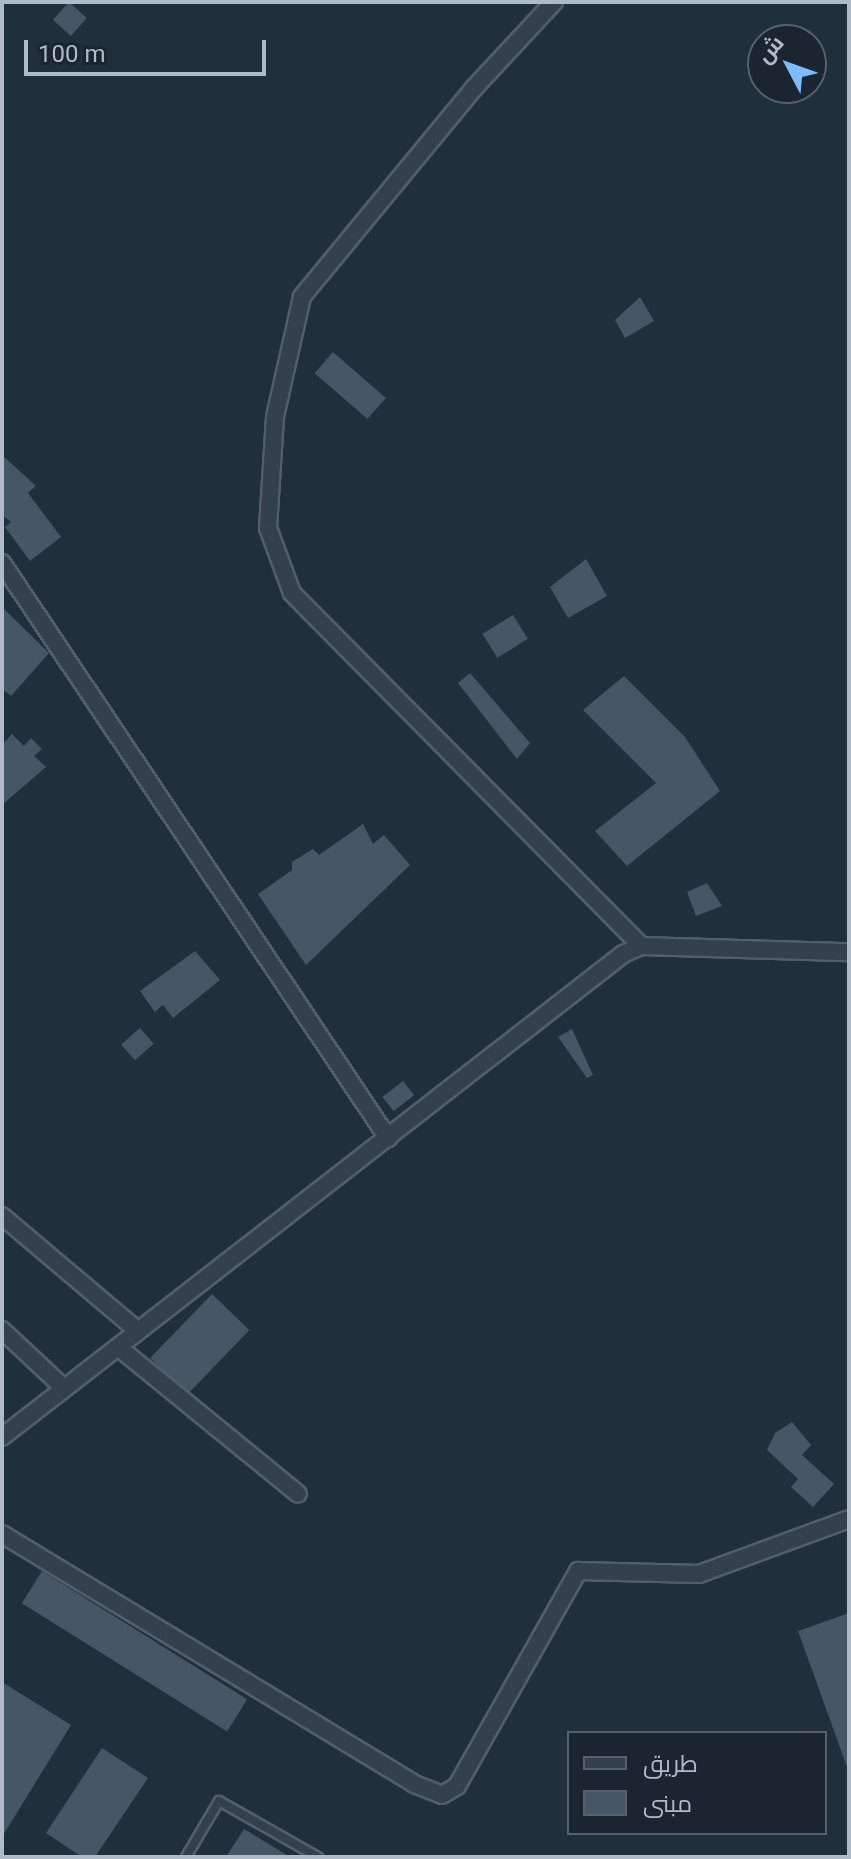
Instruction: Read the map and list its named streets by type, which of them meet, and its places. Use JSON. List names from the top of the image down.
{
  "legend": ["طريق", "مبنى"],
  "scale_bar": "100 m",
  "north": "top left"
}
